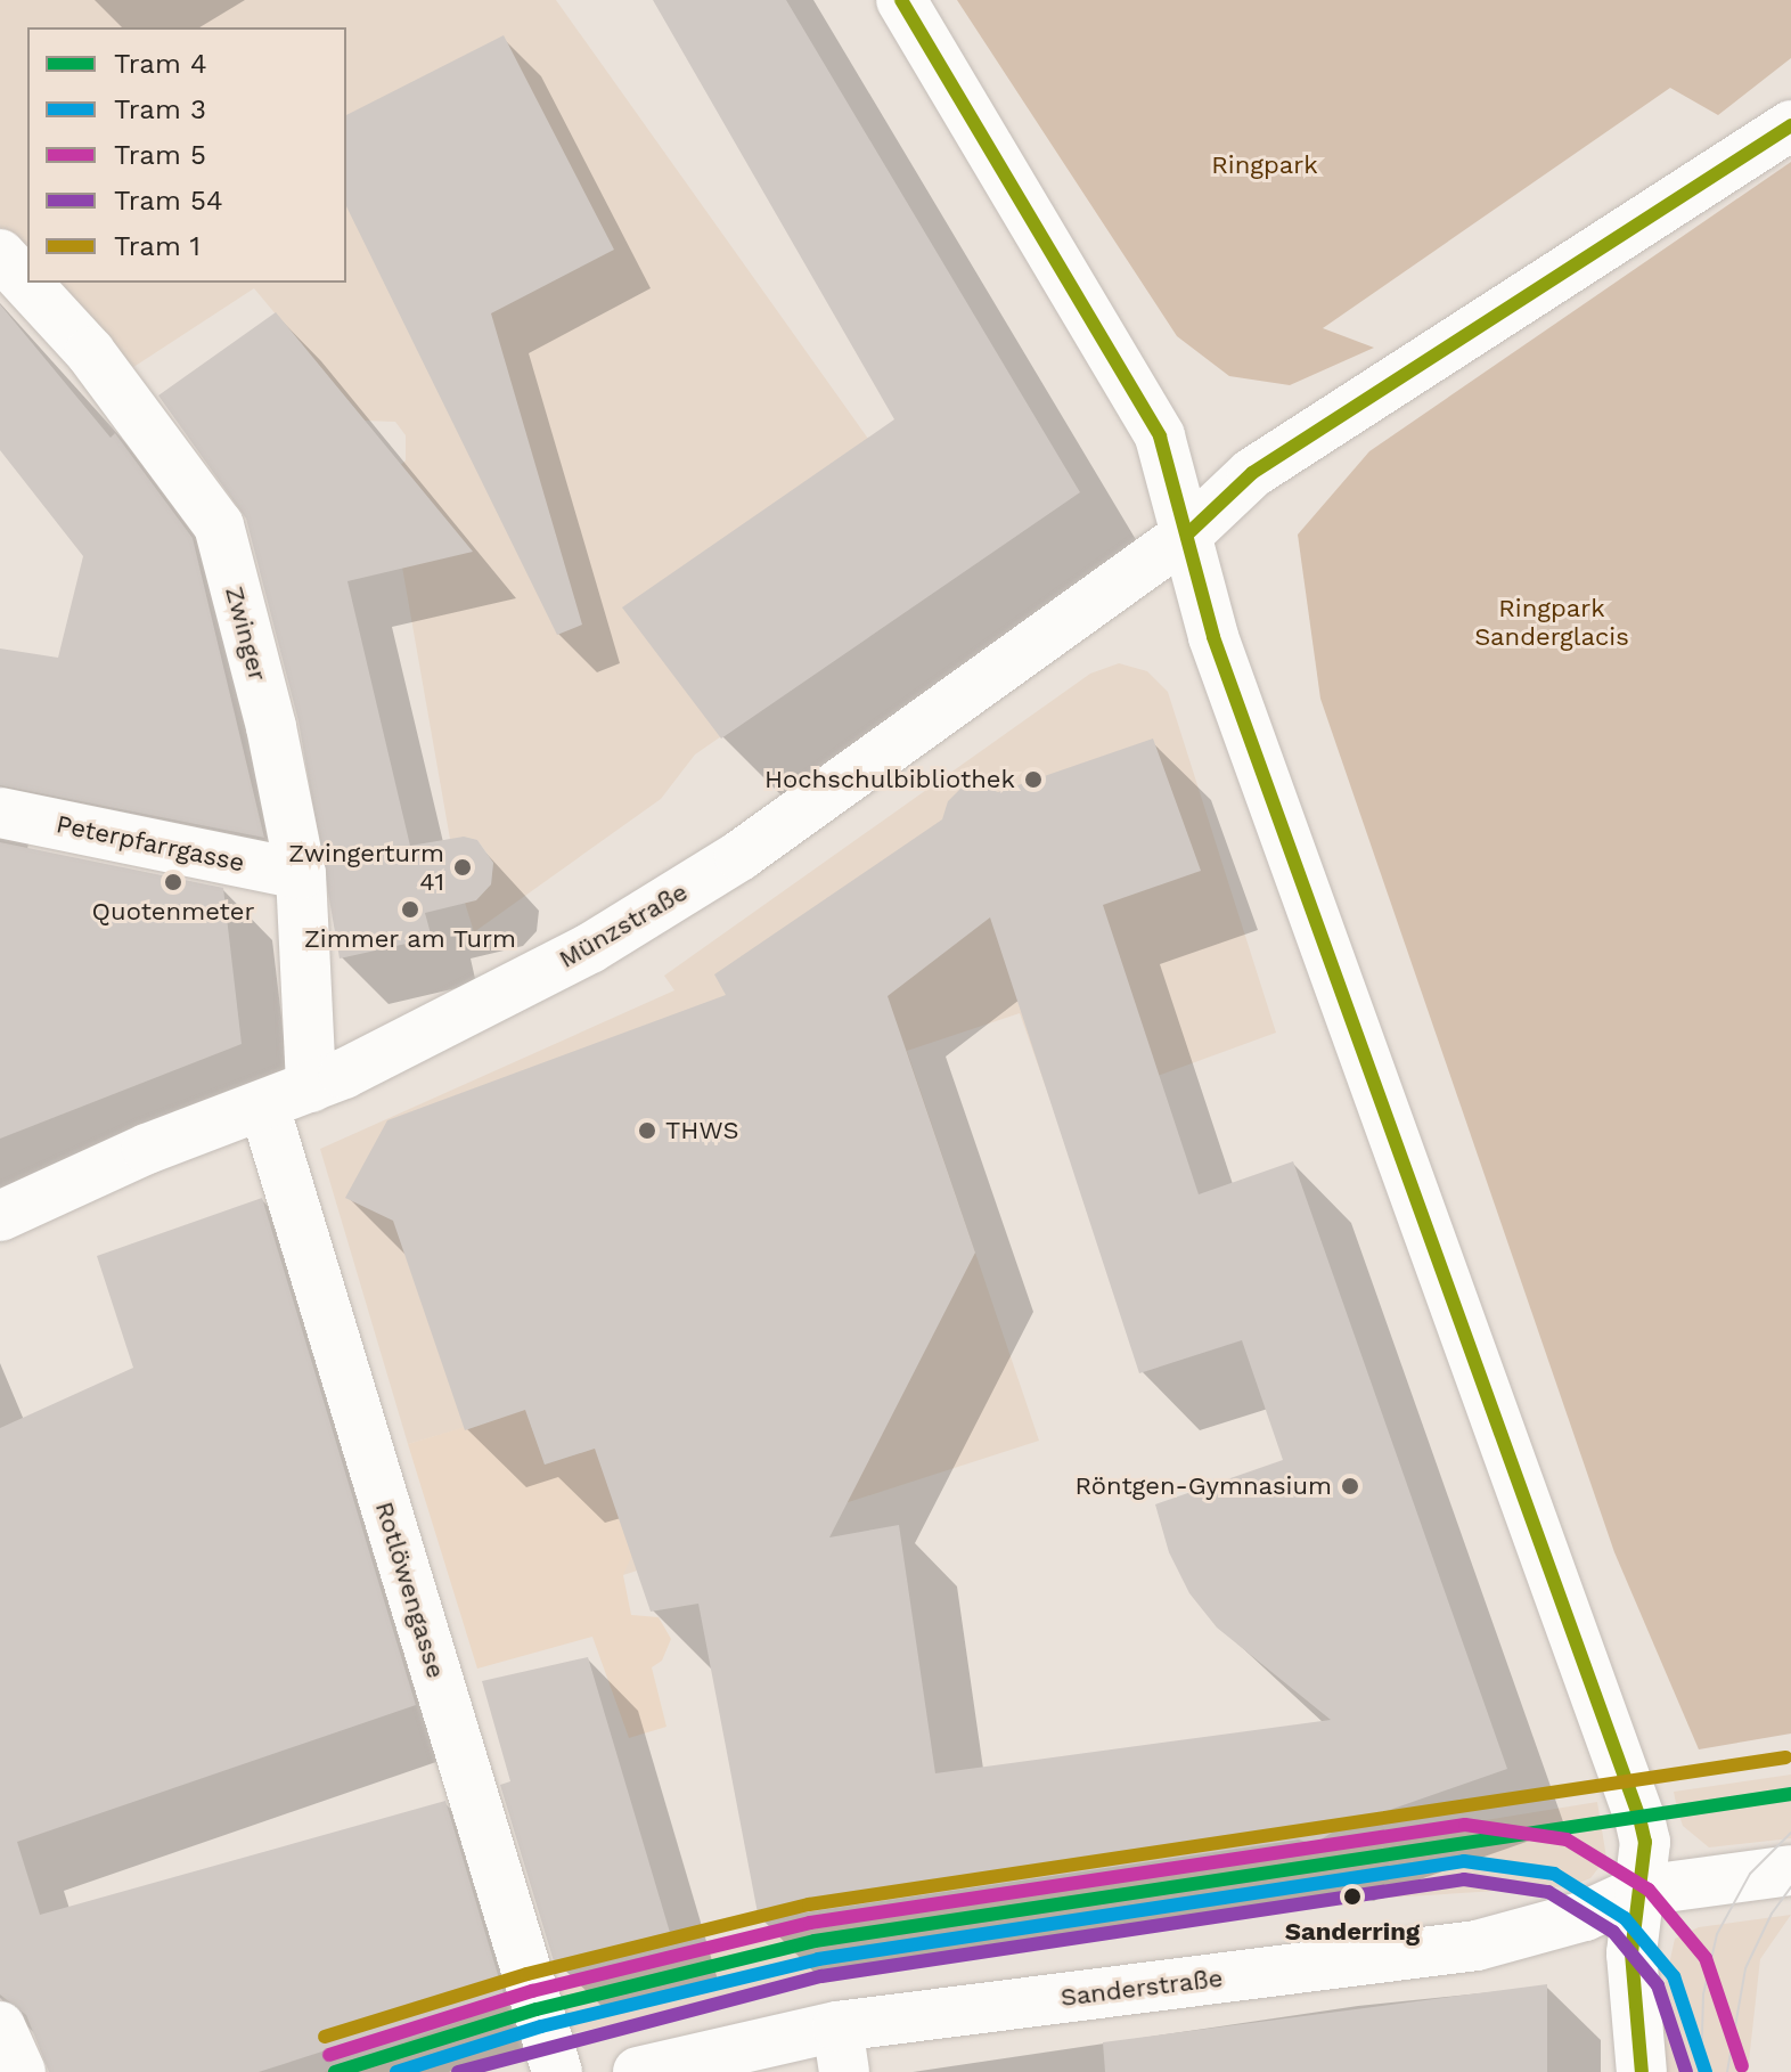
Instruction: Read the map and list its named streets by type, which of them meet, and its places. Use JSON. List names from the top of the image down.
{
  "streets": {
    "street": [
      "Zwinger",
      "Peterpfarrgasse",
      "Münzstraße",
      "Rotlöwengasse",
      "Sanderstraße"
    ]
  },
  "crossings": [
    ["Zwinger", "Peterpfarrgasse"],
    ["Zwinger", "Münzstraße"],
    ["Münzstraße", "Rotlöwengasse"]
  ],
  "parks": ["Ringpark", "Ringpark Sanderglacis"],
  "places": [
    "Hochschulbibliothek",
    "Zwingerturm 41",
    "Quotenmeter",
    "Zimmer am Turm",
    "THWS",
    "Röntgen-Gymnasium",
    "Sanderring"
  ],
  "lines": [
    "tram line 1",
    "tram line 4",
    "tram line 5",
    "tram line 3",
    "tram line 54"
  ],
  "legend": [
    "Tram 4",
    "Tram 3",
    "Tram 5",
    "Tram 54",
    "Tram 1"
  ]
}
